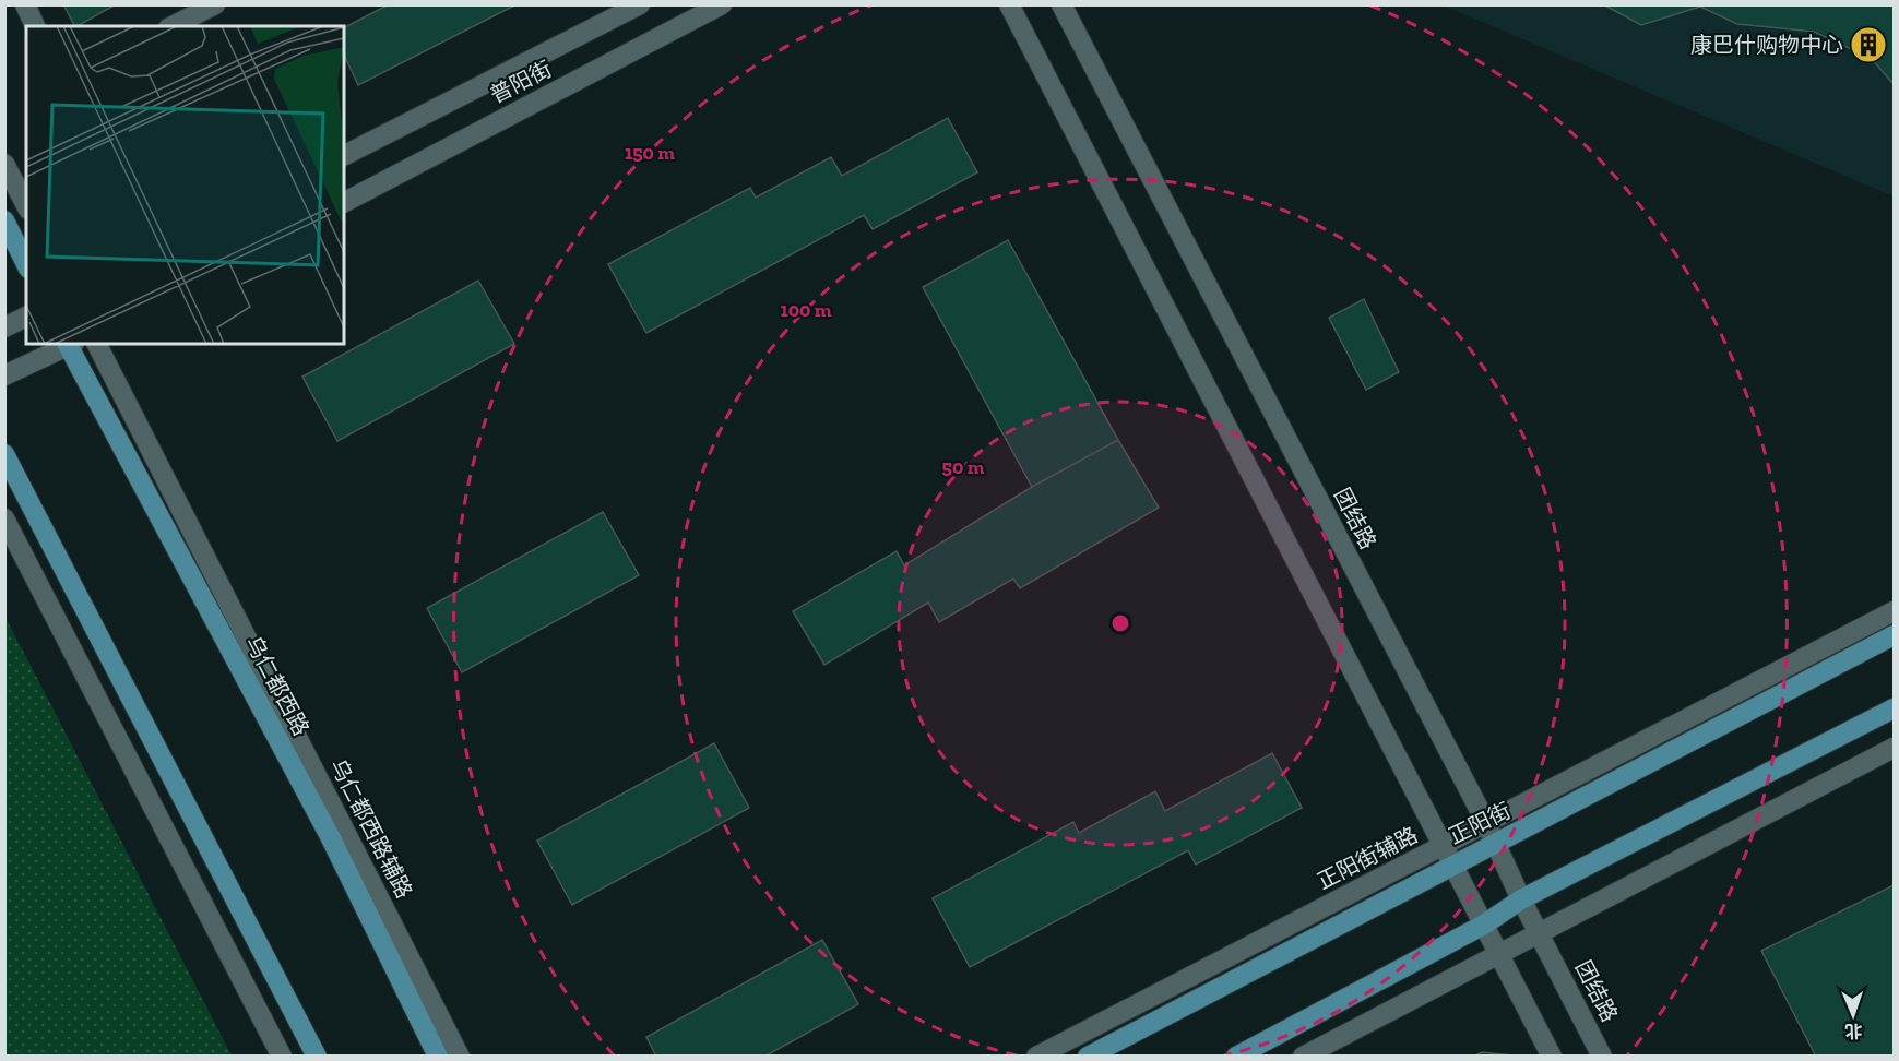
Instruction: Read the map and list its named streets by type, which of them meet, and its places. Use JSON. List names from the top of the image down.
{
  "streets": {
    "main road": ["乌仁都西路", "正阳街"],
    "street": [
      "普阳街",
      "团结路",
      "乌仁都西路辅路",
      "正阳街辅路"
    ]
  },
  "crossings": [
    ["团结路", "正阳街"],
    ["团结路", "正阳街辅路"],
    ["正阳街", "正阳街辅路"]
  ],
  "places": {
    "building": ["康巴什购物中心"]
  },
  "north": "bottom",
  "rings": ["150 m", "100 m", "50 m"]
}
